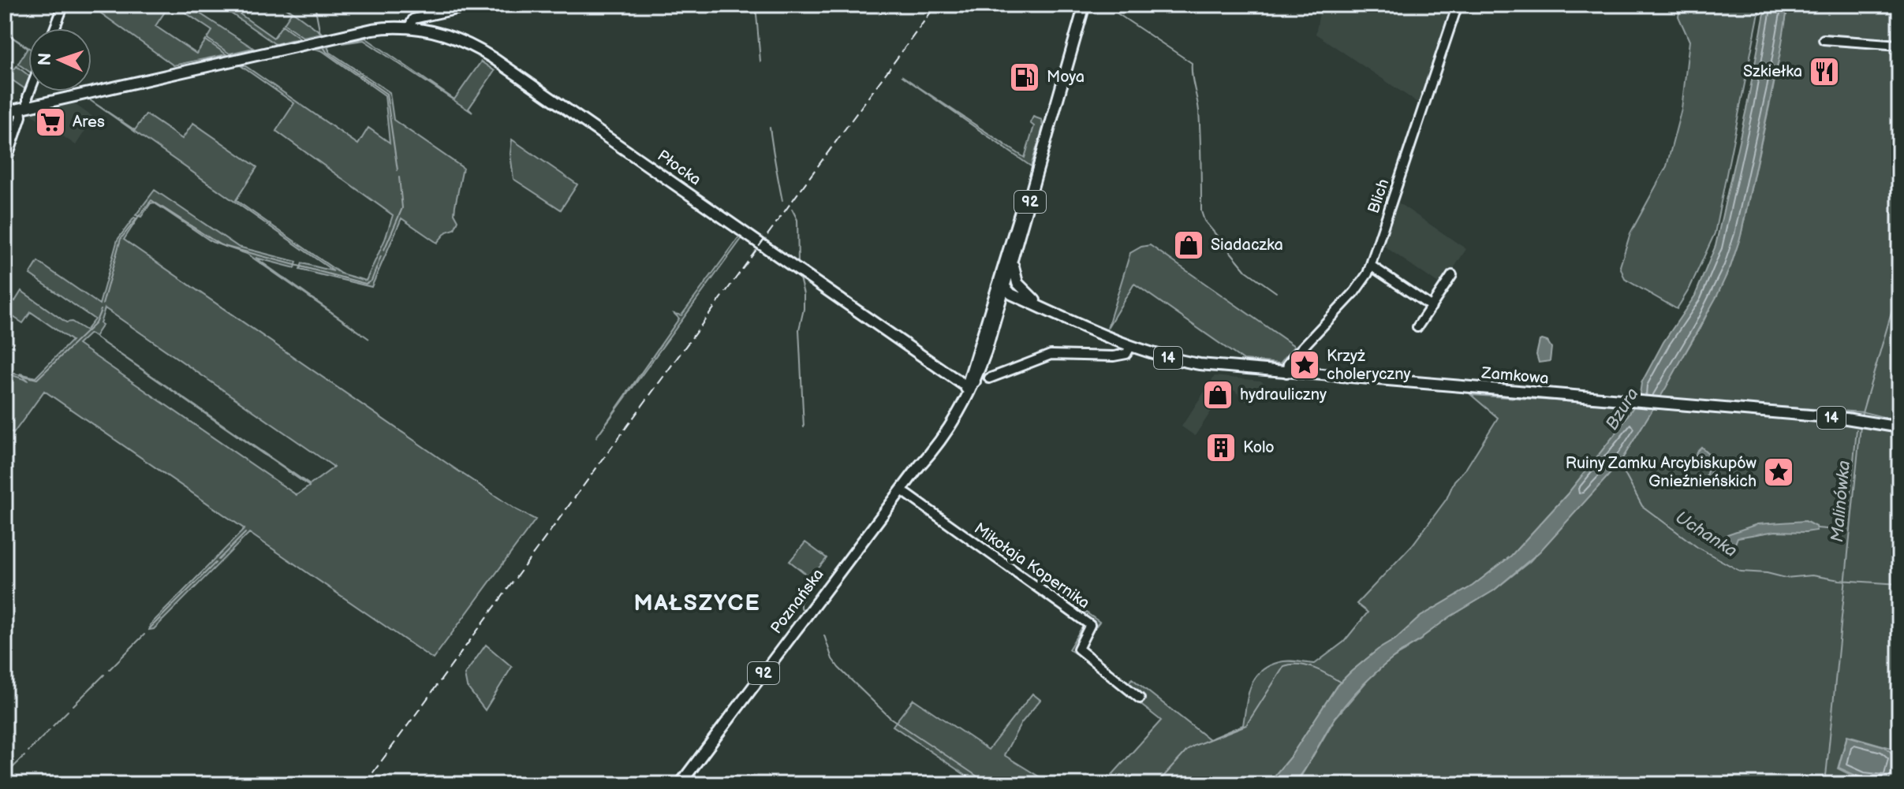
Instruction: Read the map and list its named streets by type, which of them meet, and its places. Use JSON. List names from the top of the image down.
{
  "streets": {
    "main road": [
      "Płocka",
      "92",
      "14",
      "Zamkowa",
      "Poznańska"
    ],
    "street": ["Blich", "Mikołaja Kopernika"]
  },
  "crossings": [
    ["Płocka", "Poznańska"],
    ["Blich", "Zamkowa"],
    ["Zamkowa", "Poznańska"],
    ["Mikołaja Kopernika", "Poznańska"]
  ],
  "districts": ["MAŁSZYCE"],
  "water": ["Bzura", "Malinówka", "Uchanka"],
  "places": {
    "restaurant": ["Szkiełka"],
    "fuel station": ["Moya"],
    "supermarket": ["Ares"],
    "shop": ["Siadaczka", "hydrauliczny"],
    "place": ["Krzyż choleryczny", "Ruiny Zamku Arcybiskupów Gnieźnieńskich"],
    "building": ["Kolo"]
  },
  "north": "left"
}
